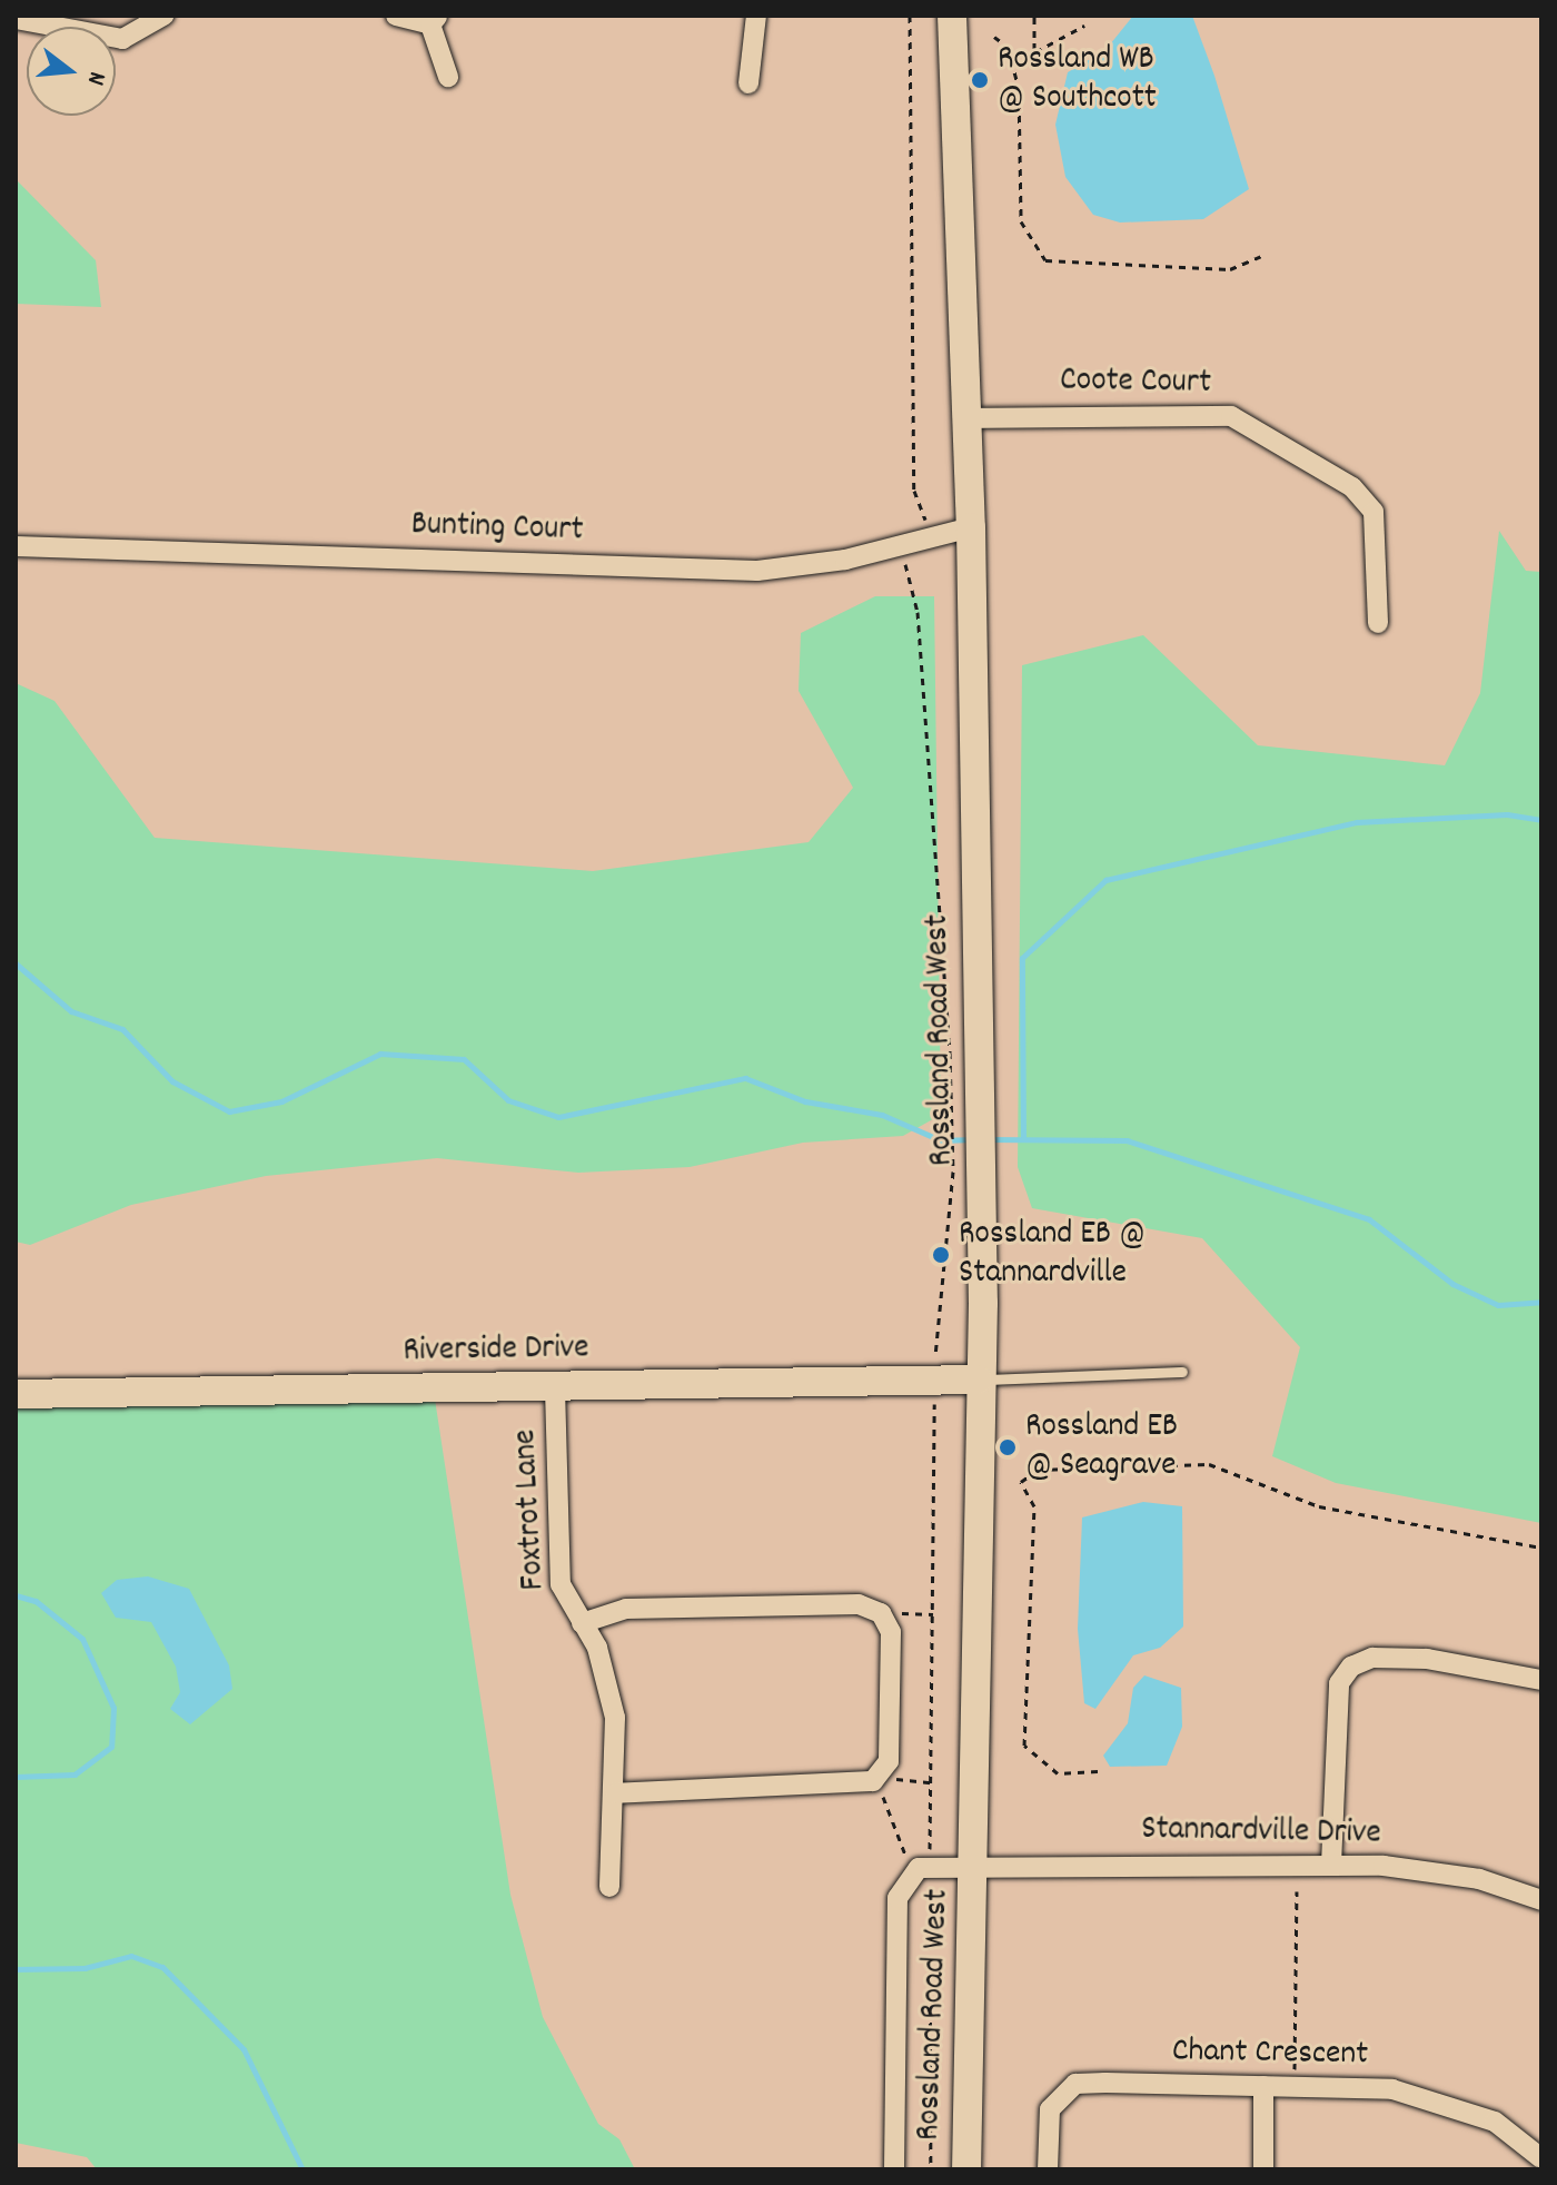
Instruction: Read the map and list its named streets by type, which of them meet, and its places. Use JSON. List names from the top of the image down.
{
  "streets": {
    "main road": ["Rossland Road West", "Riverside Drive"],
    "street": [
      "Coote Court",
      "Bunting Court",
      "Foxtrot Lane",
      "Stannardville Drive",
      "Chant Crescent"
    ]
  },
  "crossings": [
    ["Coote Court", "Rossland Road West"],
    ["Bunting Court", "Rossland Road West"],
    ["Rossland Road West", "Riverside Drive"],
    ["Rossland Road West", "Stannardville Drive"],
    ["Riverside Drive", "Foxtrot Lane"]
  ],
  "places": ["Rossland WB @ Southcott", "Rossland EB @ Stannardville", "Rossland EB @ Seagrave"],
  "north": "right"
}
